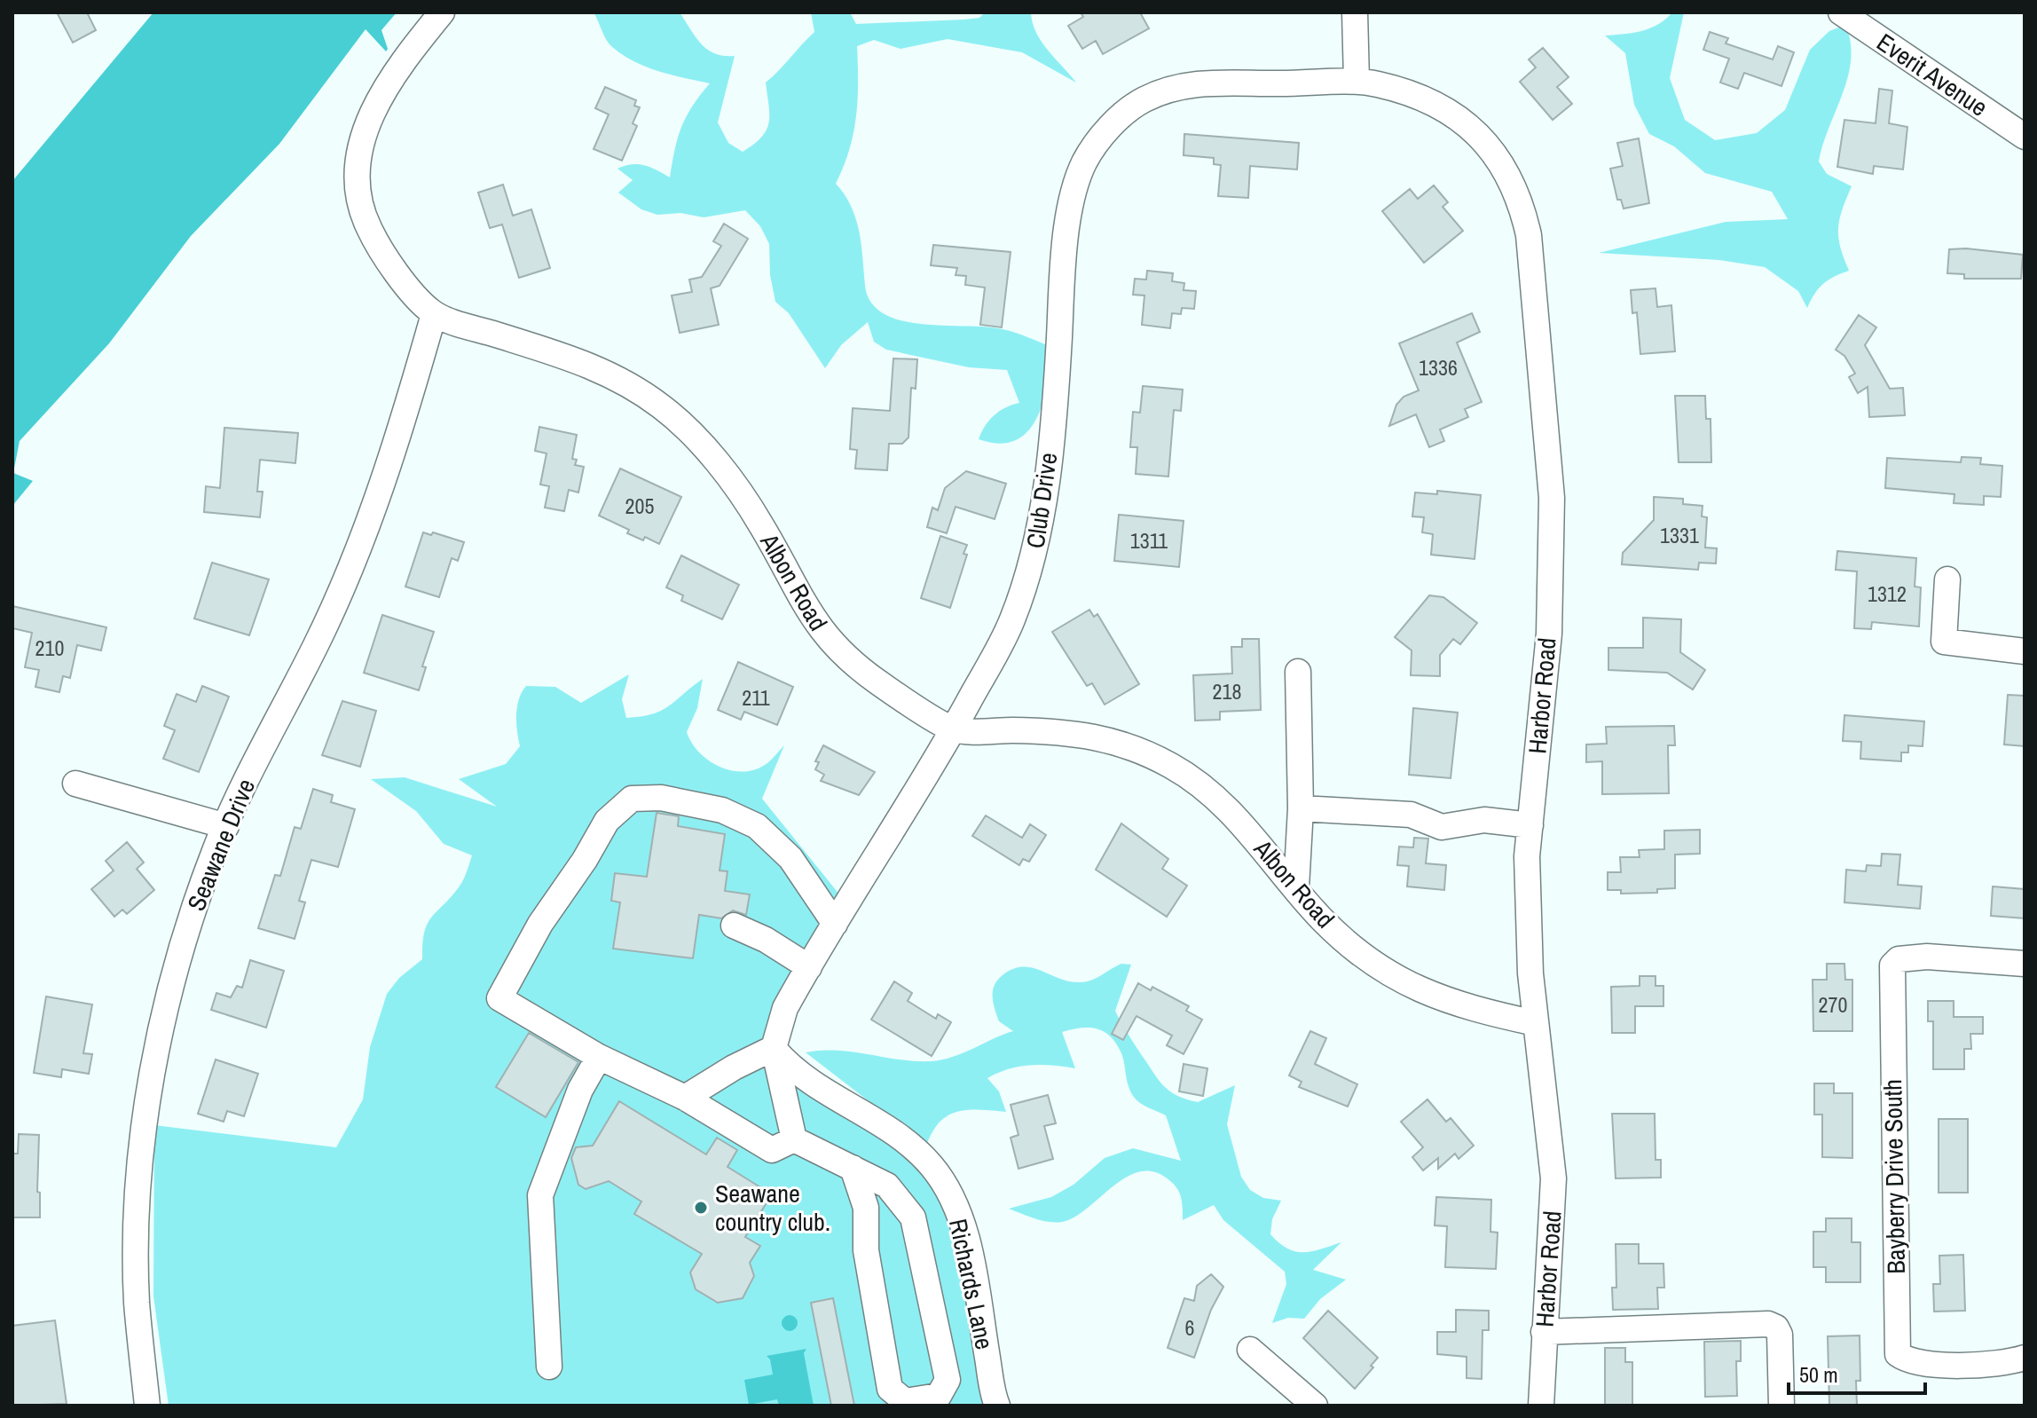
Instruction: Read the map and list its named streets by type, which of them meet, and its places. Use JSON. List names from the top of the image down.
{
  "streets": {
    "street": [
      "Everit Avenue",
      "Club Drive",
      "Albon Road",
      "Harbor Road",
      "Seawane Drive",
      "Bayberry Drive South",
      "Richards Lane"
    ]
  },
  "crossings": [
    ["Club Drive", "Albon Road"],
    ["Club Drive", "Harbor Road"],
    ["Club Drive", "Richards Lane"],
    ["Albon Road", "Harbor Road"],
    ["Albon Road", "Seawane Drive"]
  ],
  "places": ["Seawane country club."],
  "house_numbers": [
    "1336",
    "205",
    "1331",
    "1311",
    "1312",
    "210",
    "218",
    "211",
    "270",
    "6"
  ],
  "scale_bar": "50 m"
}
